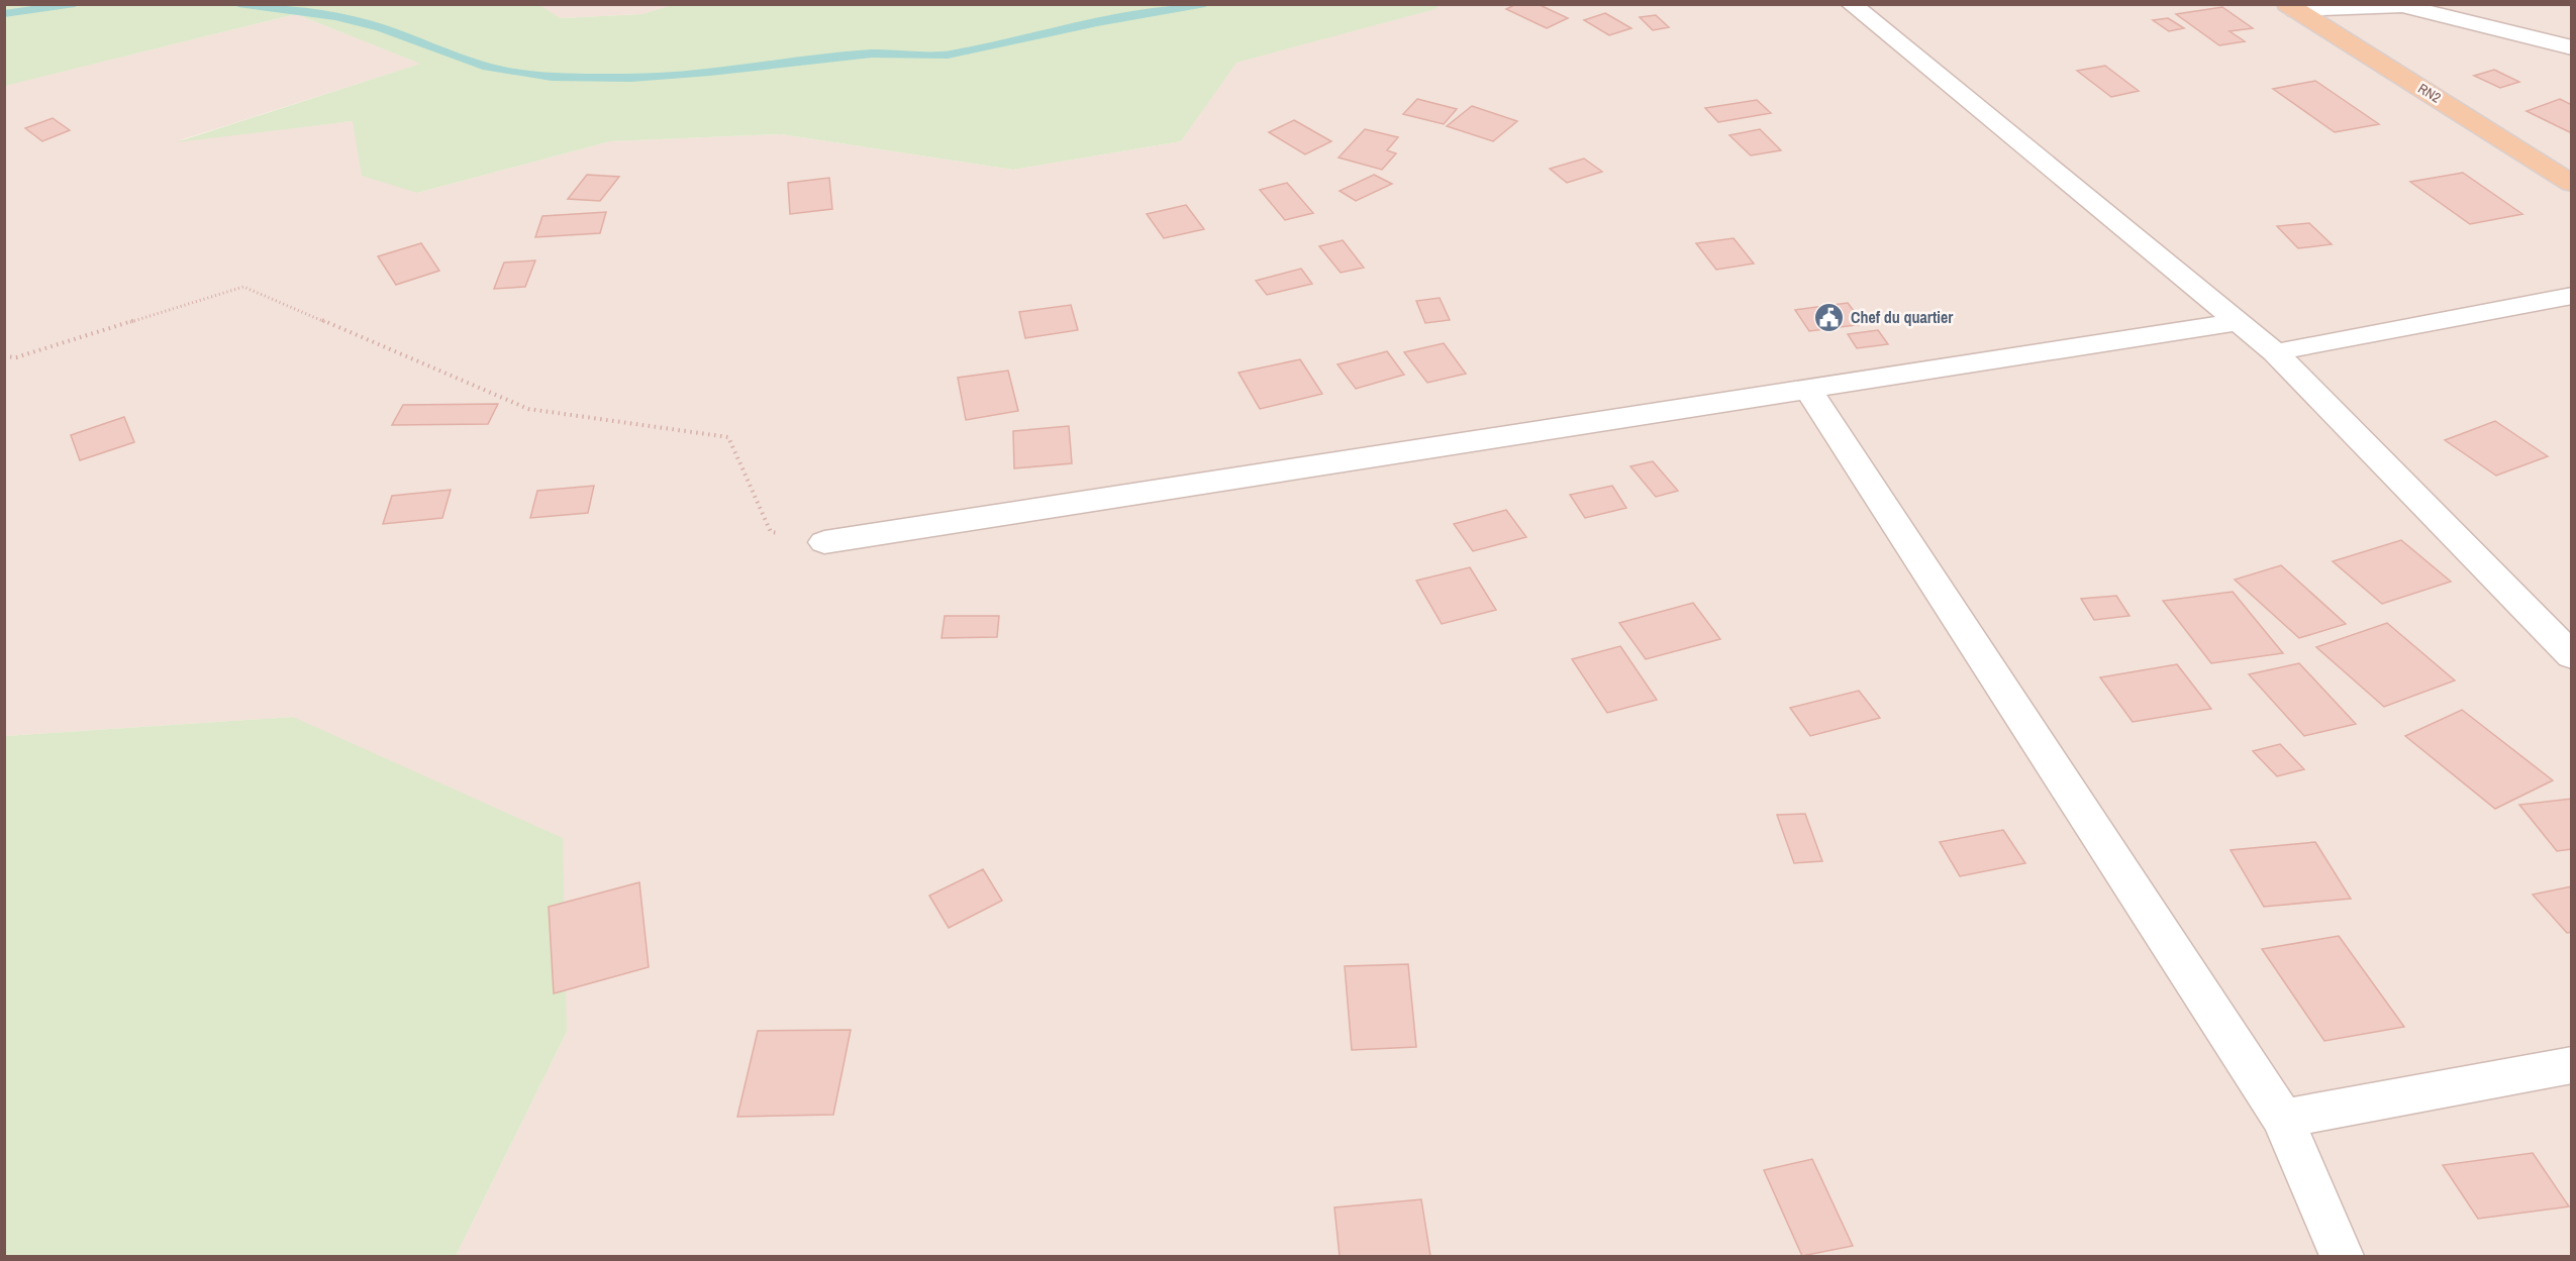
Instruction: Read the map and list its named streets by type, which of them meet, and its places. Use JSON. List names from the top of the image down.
{
  "streets": {
    "main road": ["RN2"]
  },
  "places": {
    "public building": ["Chef du quartier"]
  }
}
